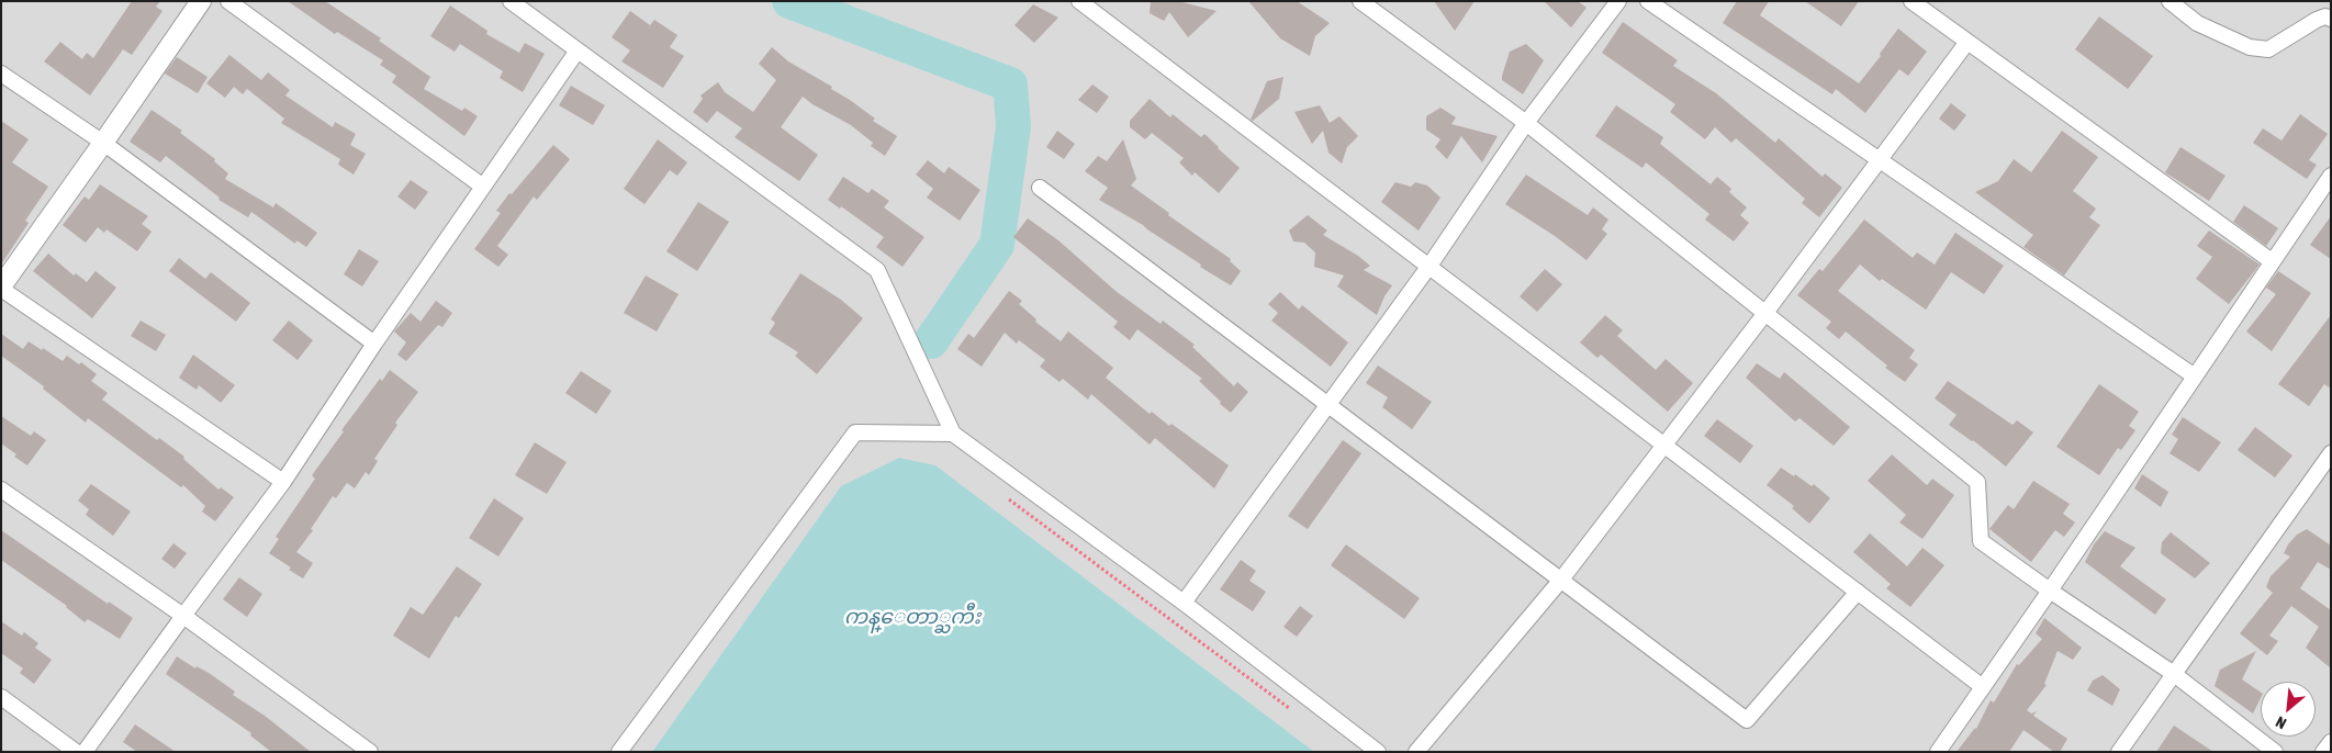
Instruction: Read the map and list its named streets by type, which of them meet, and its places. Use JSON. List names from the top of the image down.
{
  "water": ["ကန္ေတာ္ႀကီး"],
  "north": "bottom left"
}
